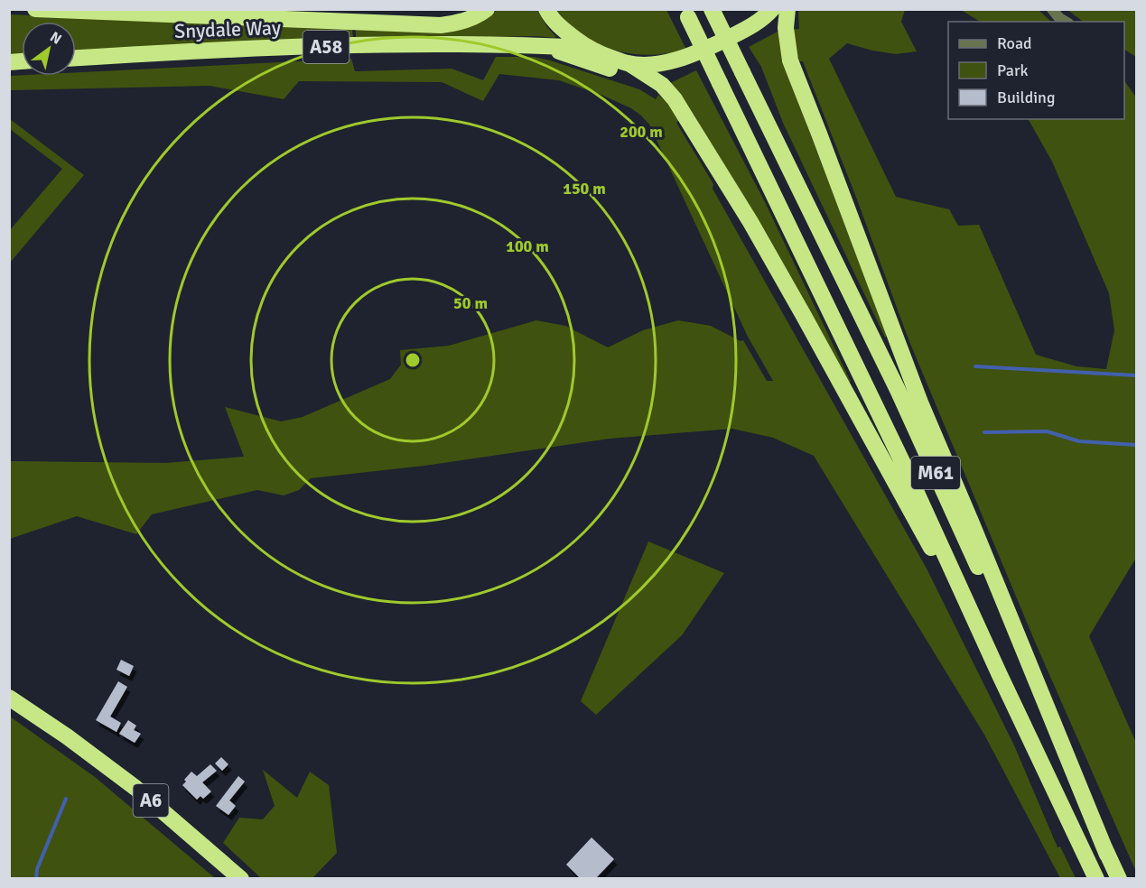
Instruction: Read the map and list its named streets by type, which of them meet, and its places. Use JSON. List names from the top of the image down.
{
  "streets": {
    "highway": [
      "Snydale Way",
      "A58",
      "M61",
      "A6"
    ]
  },
  "crossings": [
    ["Snydale Way", "A58"]
  ],
  "legend": ["Road", "Park", "Building"],
  "north": "top right",
  "rings": [
    "200 m",
    "150 m",
    "100 m",
    "50 m"
  ]
}
